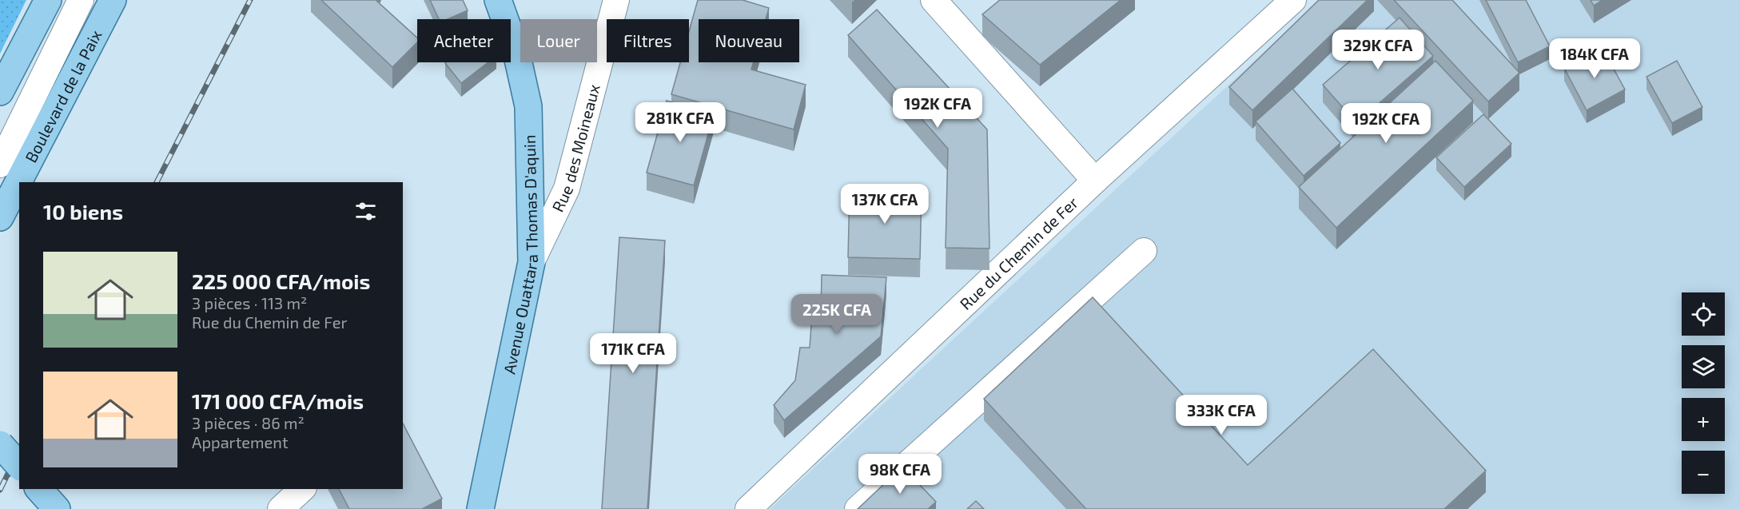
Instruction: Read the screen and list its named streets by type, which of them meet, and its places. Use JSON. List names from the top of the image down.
{
  "streets": {
    "main road": ["Boulevard de la Paix", "Avenue Ouattara Thomas D'aquin"],
    "street": ["Rue des Moineaux", "Rue du Chemin de Fer"]
  },
  "crossings": [
    ["Rue des Moineaux", "Avenue Ouattara Thomas D'aquin"]
  ],
  "page": {
    "chip": [
      "Acheter",
      "Louer",
      "Filtres",
      "Nouveau"
    ],
    "price": [
      "329K CFA",
      "184K CFA",
      "192K CFA",
      "281K CFA",
      "192K CFA",
      "137K CFA",
      "225K CFA",
      "171K CFA",
      "333K CFA",
      "98K CFA"
    ],
    "heading": "10 biens",
    "list": [
      {
        "name": "225 000 CFA/mois",
        "note": "3 pièces · 113 m² · Rue du Chemin de Fer"
      },
      {
        "name": "171 000 CFA/mois",
        "note": "3 pièces · 86 m² · Appartement"
      }
    ],
    "map_buttons": ["+", "−"]
  }
}
